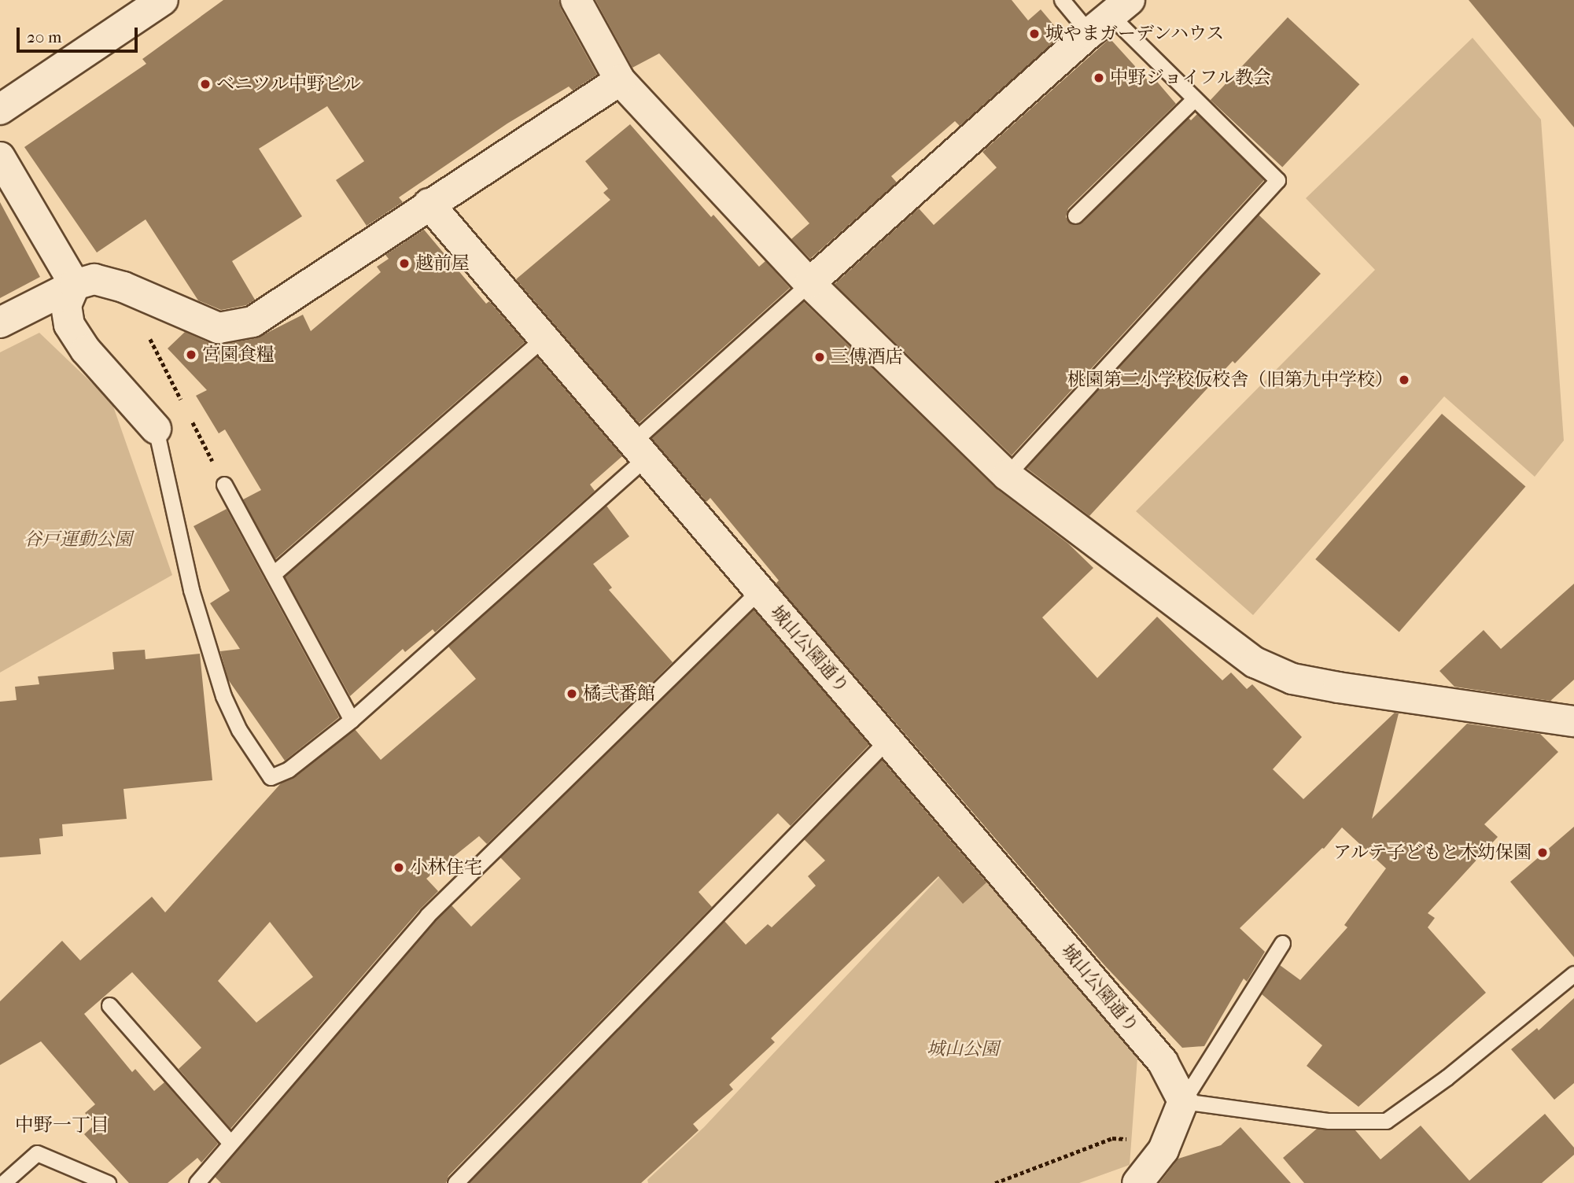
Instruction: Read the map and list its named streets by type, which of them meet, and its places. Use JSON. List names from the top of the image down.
{
  "streets": {
    "street": ["城山公園通り"]
  },
  "districts": ["中野一丁目"],
  "parks": ["谷戸運動公園", "城山公園"],
  "places": [
    "城やまガーデンハウス",
    "中野ジョイフル教会",
    "ベニツル中野ビル",
    "越前屋",
    "宮園食糧",
    "三傅酒店",
    "桃園第二小学校仮校舎（旧第九中学校）",
    "橘弐番館",
    "アルテ子どもと木幼保園",
    "小林住宅"
  ],
  "scale_bar": "20 m"
}
